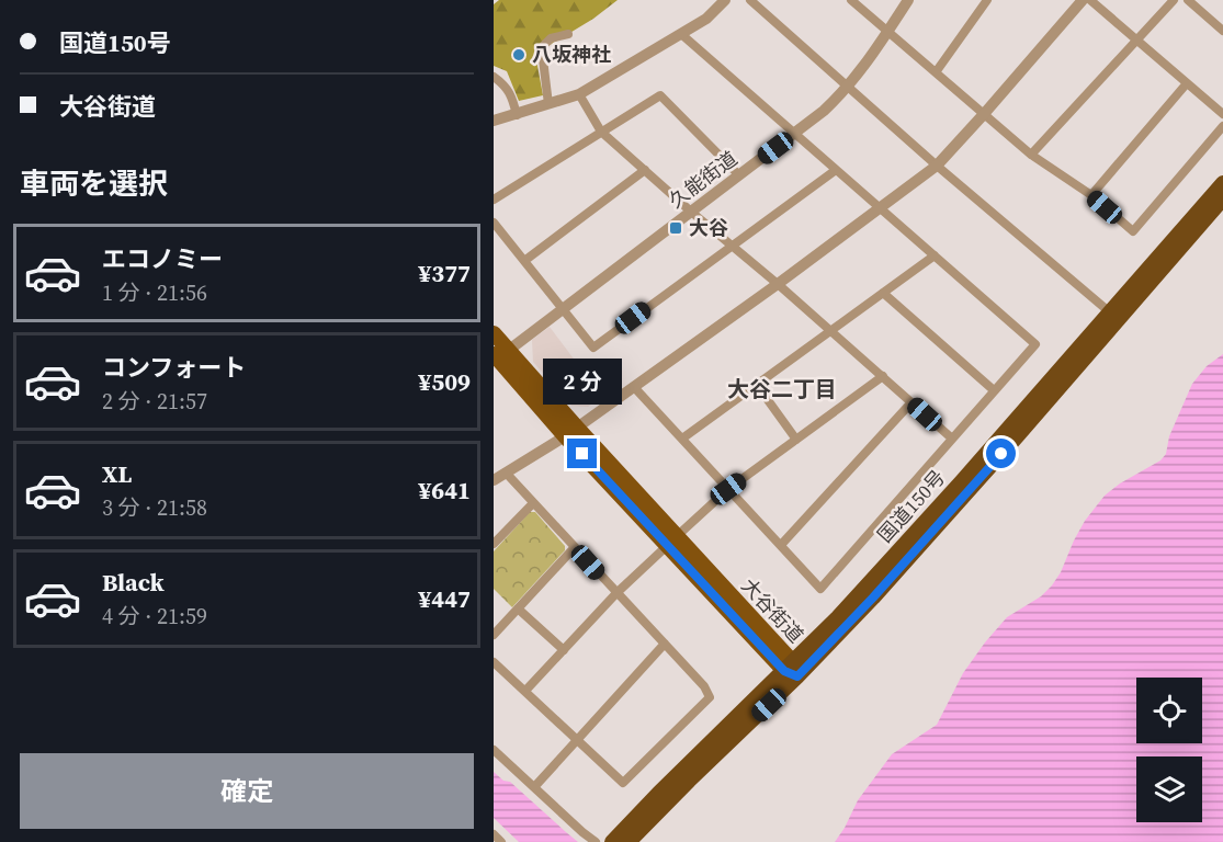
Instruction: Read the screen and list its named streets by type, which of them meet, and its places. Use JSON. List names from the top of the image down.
{
  "streets": {
    "highway": ["国道150号"],
    "main road": ["大谷街道"],
    "street": ["久能街道"]
  },
  "crossings": [
    ["久能街道", "大谷街道"],
    ["国道150号", "大谷街道"]
  ],
  "districts": ["大谷二丁目"],
  "places": {
    "other": ["八坂神社"],
    "transit": ["大谷"]
  },
  "page": {
    "banner": ["国道150号", "大谷街道"],
    "heading": "車両を選択",
    "list": [
      {
        "name": "エコノミー",
        "note": "1 分 · 21:56",
        "value": "¥377"
      },
      {
        "name": "コンフォート",
        "note": "2 分 · 21:57",
        "value": "¥509"
      },
      {
        "name": "XL",
        "note": "3 分 · 21:58",
        "value": "¥641"
      },
      {
        "name": "Black",
        "note": "4 分 · 21:59",
        "value": "¥447"
      }
    ],
    "bubble": "2 分",
    "buttons": "確定"
  }
}
